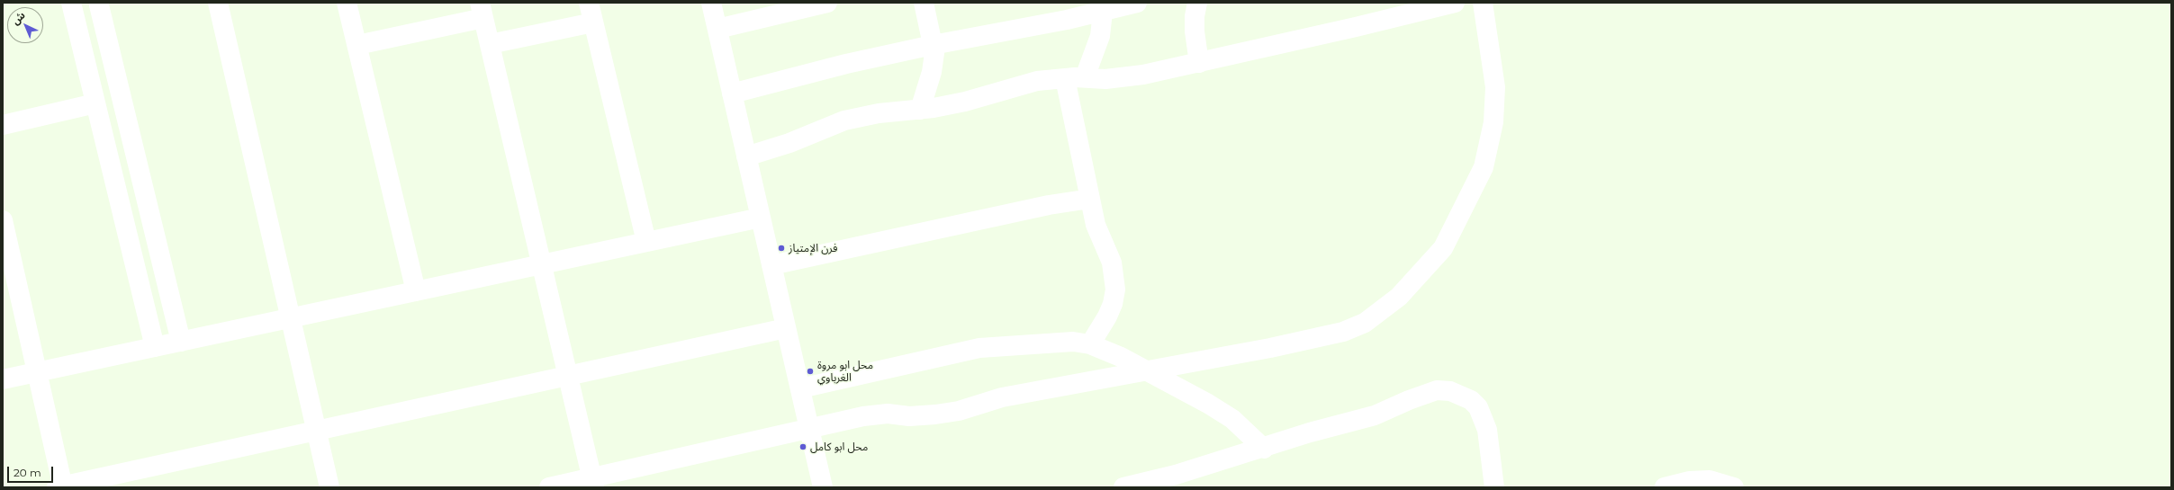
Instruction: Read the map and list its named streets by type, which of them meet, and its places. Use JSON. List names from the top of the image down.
{
  "places": ["فرن الإمتياز", "محل ابو مروة الغرباوي", "محل ابو كامل"],
  "scale_bar": "20 m",
  "north": "top left"
}
